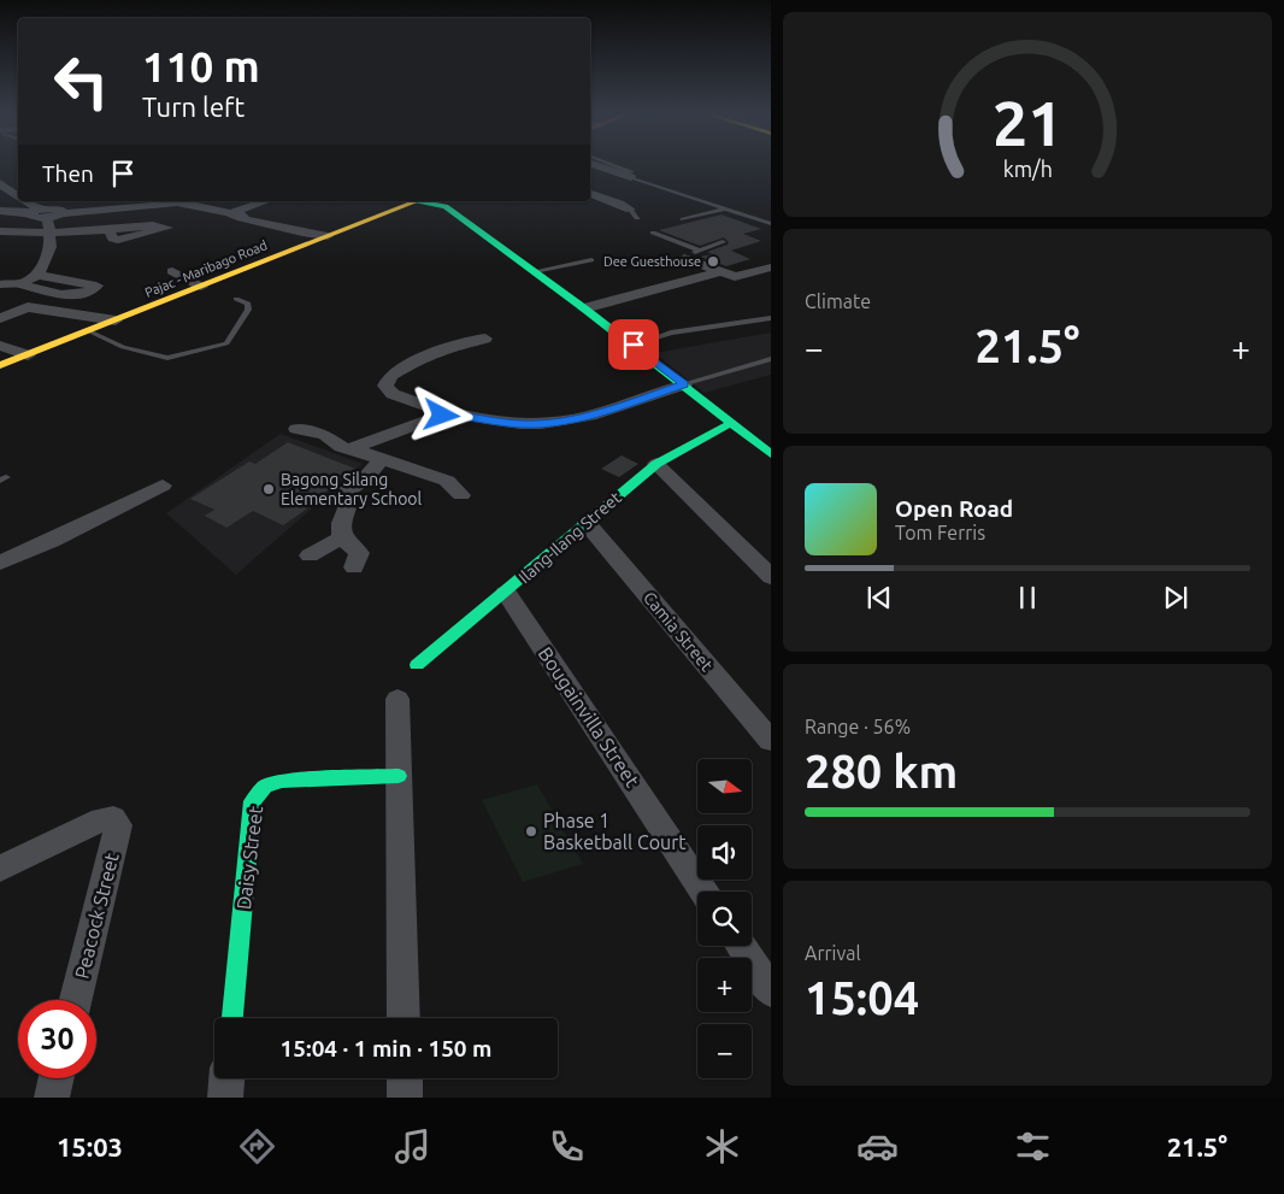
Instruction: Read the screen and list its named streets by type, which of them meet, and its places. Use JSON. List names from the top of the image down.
{
  "streets": {
    "street": [
      "Pajac - Maribago Road",
      "Ilang-Ilang Street",
      "Camia Street",
      "Bougainvilla Street",
      "Daisy Street",
      "Peacock Street"
    ]
  },
  "crossings": [
    ["Ilang-Ilang Street", "Camia Street"],
    ["Ilang-Ilang Street", "Bougainvilla Street"]
  ],
  "places": ["Dee Guesthouse", "Bagong Silang Elementary School", "Phase 1 Basketball Court"],
  "north": "right",
  "page": {
    "turn": ["110 m", "Turn left"],
    "then": "Then",
    "tile": [
      "Climate",
      ["Range · 56%", "280 km"],
      ["Arrival", "15:04"]
    ],
    "heat": ["−", "21.5°", "+"],
    "song": ["Open Road", "Tom Ferris"],
    "map_buttons": ["+", "−"],
    "limit": "30",
    "trip": "15:04 · 1 min · 150 m",
    "tabs": ["15:03", "21.5°"],
    "gauge": ["21", "km/h"]
  }
}
